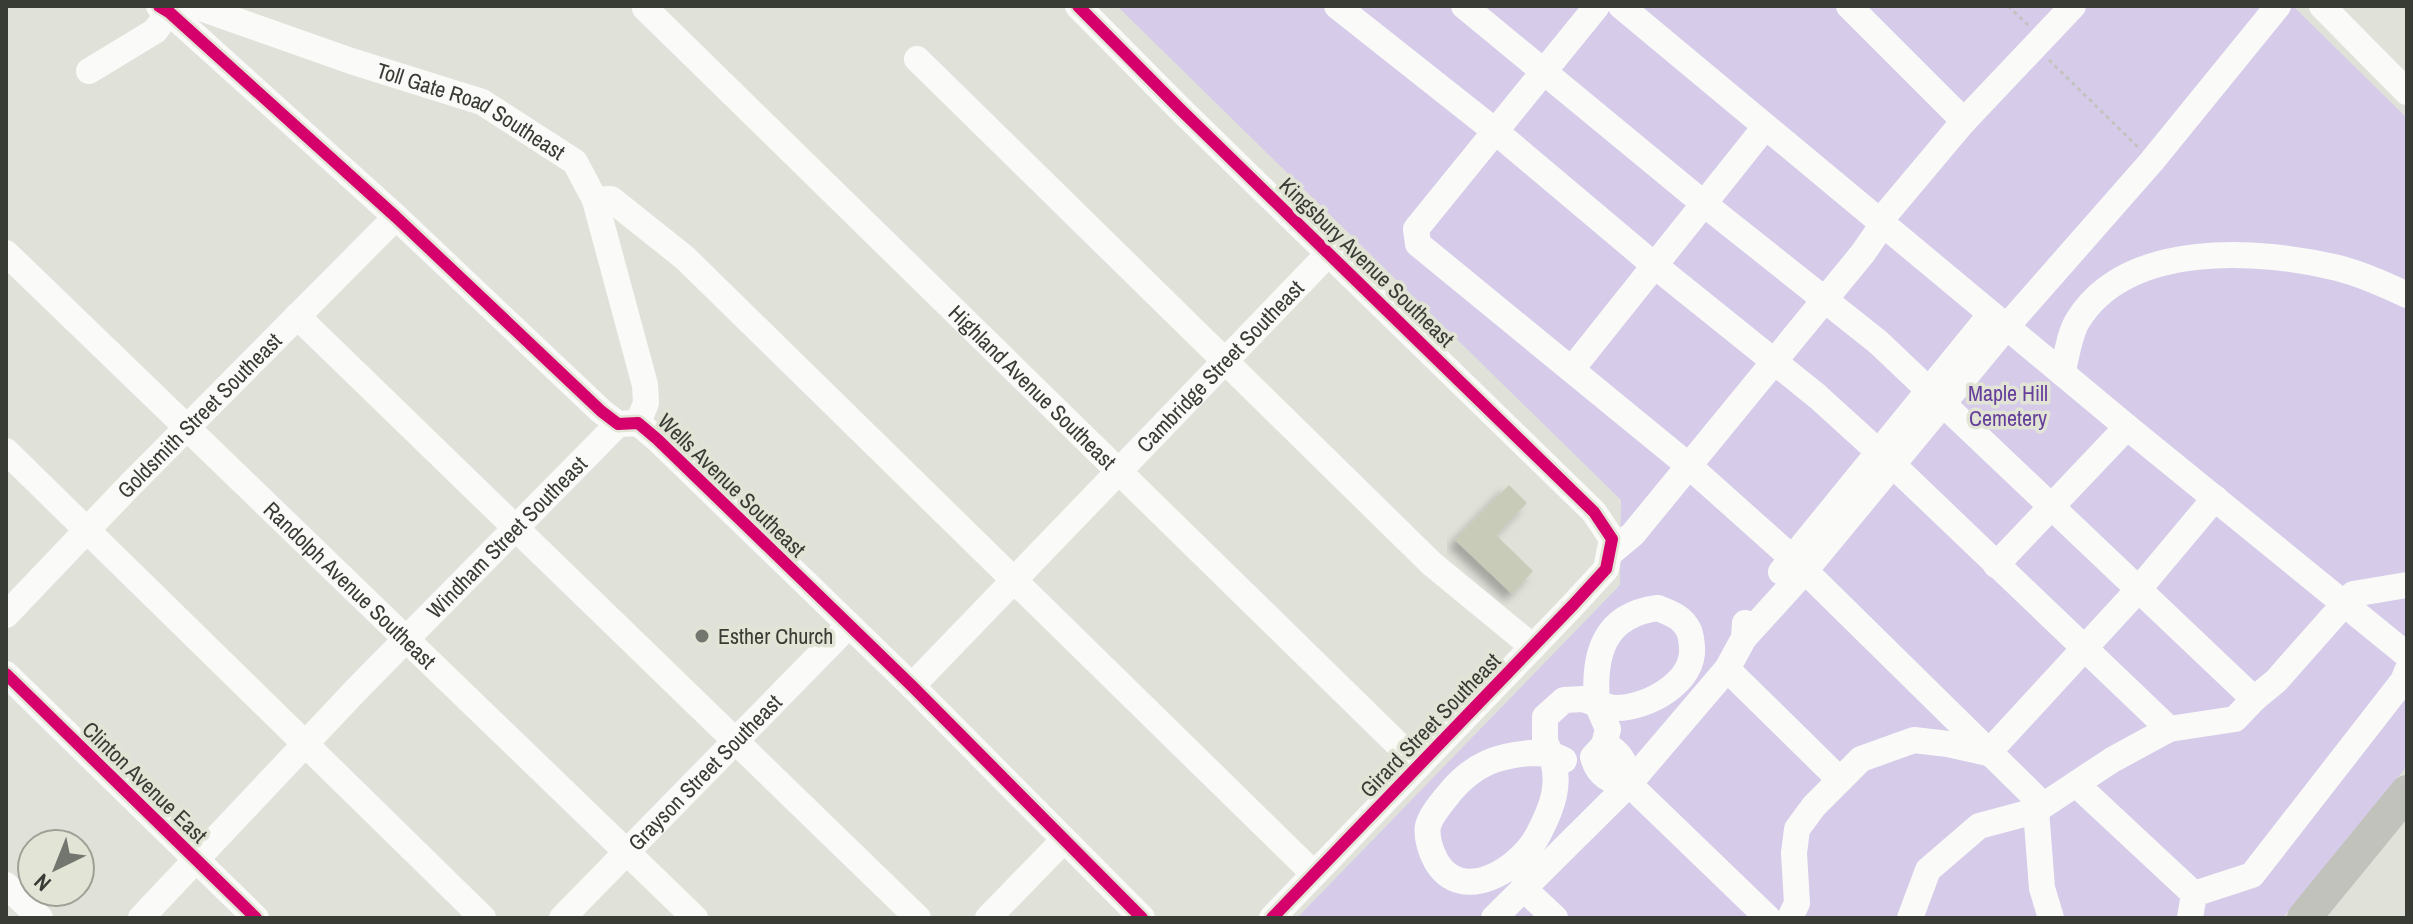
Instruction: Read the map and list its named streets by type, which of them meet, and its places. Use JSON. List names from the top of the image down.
{
  "streets": {
    "street": [
      "Toll Gate Road Southeast",
      "Kingsbury Avenue Southeast",
      "Cambridge Street Southeast",
      "Highland Avenue Southeast",
      "Goldsmith Street Southeast",
      "Wells Avenue Southeast",
      "Windham Street Southeast",
      "Randolph Avenue Southeast",
      "Girard Street Southeast",
      "Grayson Street Southeast",
      "Clinton Avenue East"
    ]
  },
  "crossings": [
    ["Toll Gate Road Southeast", "Wells Avenue Southeast"],
    ["Toll Gate Road Southeast", "Windham Street Southeast"],
    ["Kingsbury Avenue Southeast", "Cambridge Street Southeast"],
    ["Kingsbury Avenue Southeast", "Girard Street Southeast"],
    ["Cambridge Street Southeast", "Highland Avenue Southeast"],
    ["Cambridge Street Southeast", "Wells Avenue Southeast"],
    ["Highland Avenue Southeast", "Girard Street Southeast"],
    ["Goldsmith Street Southeast", "Wells Avenue Southeast"],
    ["Goldsmith Street Southeast", "Randolph Avenue Southeast"],
    ["Wells Avenue Southeast", "Windham Street Southeast"],
    ["Wells Avenue Southeast", "Grayson Street Southeast"],
    ["Windham Street Southeast", "Randolph Avenue Southeast"],
    ["Windham Street Southeast", "Clinton Avenue East"],
    ["Randolph Avenue Southeast", "Grayson Street Southeast"]
  ],
  "parks": ["Maple Hill Cemetery"],
  "places": ["Esther Church"],
  "north": "bottom left"
}
